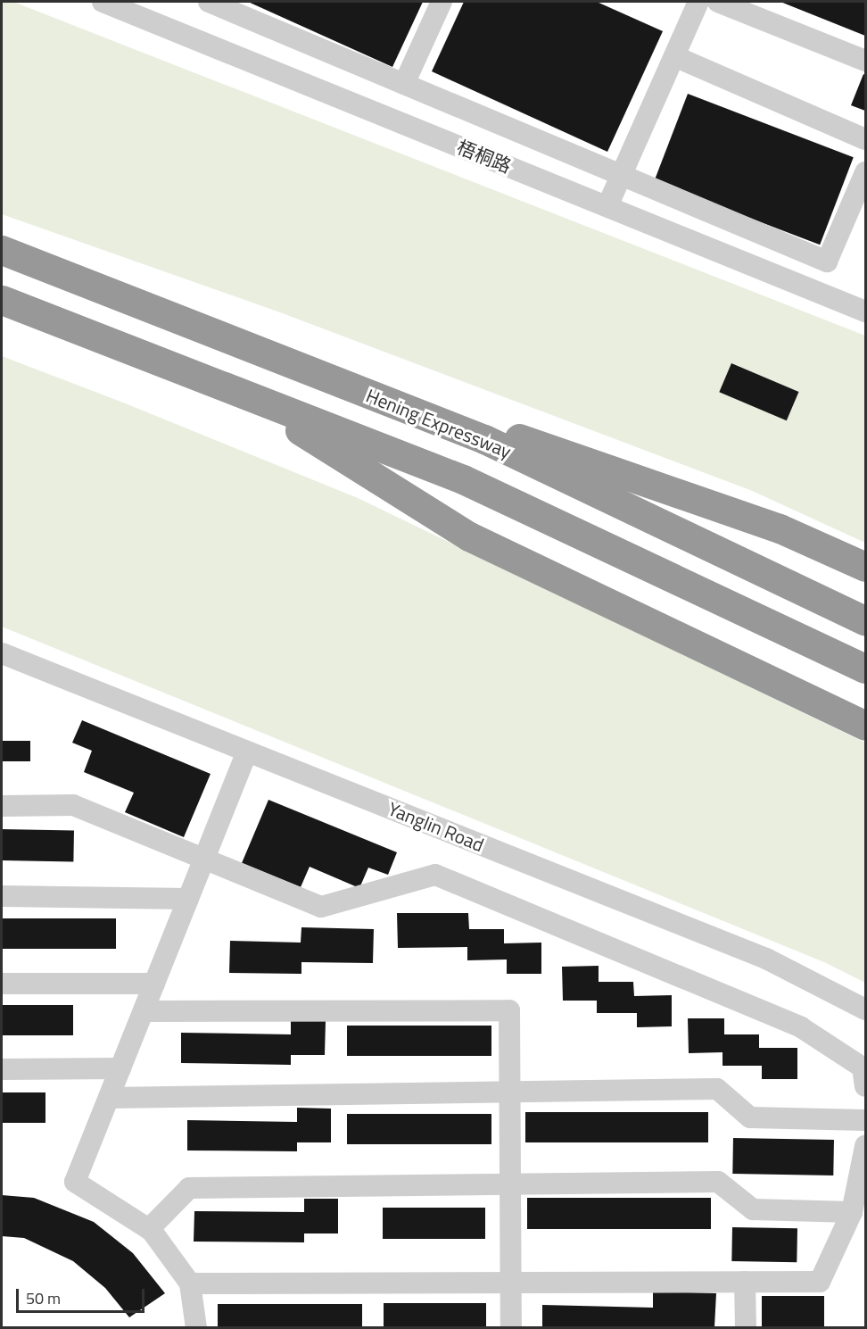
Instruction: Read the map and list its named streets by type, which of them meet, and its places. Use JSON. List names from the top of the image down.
{
  "streets": {
    "highway": ["Hening Expressway"],
    "street": ["梧桐路", "Yanglin Road"]
  },
  "scale_bar": "50 m"
}
